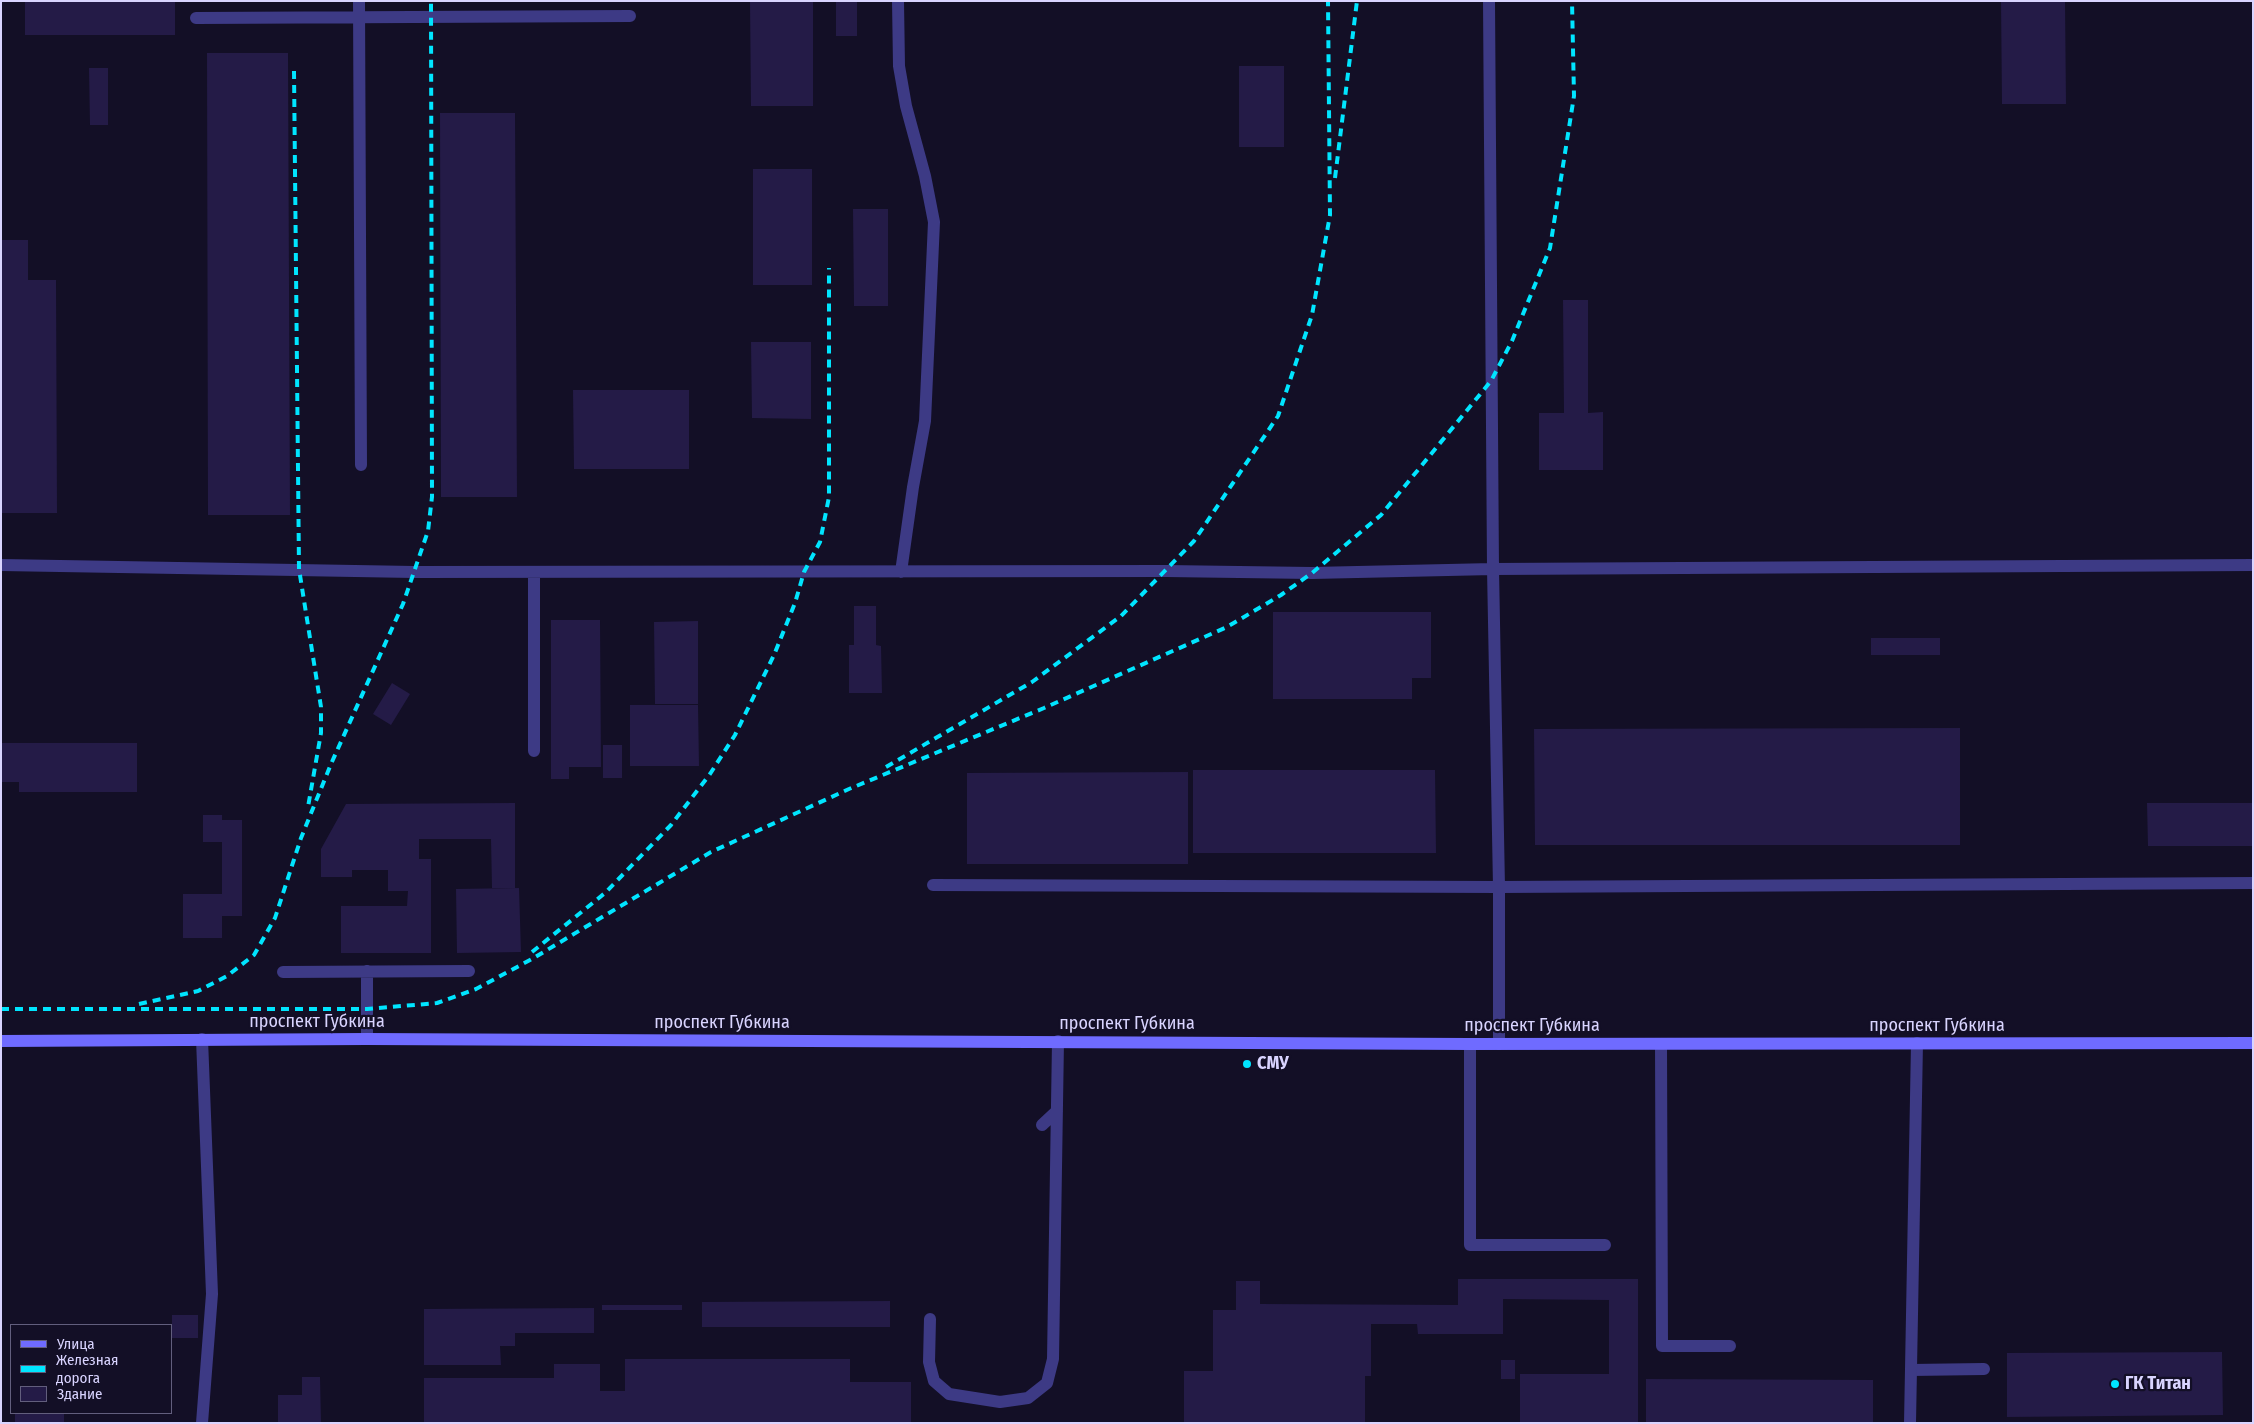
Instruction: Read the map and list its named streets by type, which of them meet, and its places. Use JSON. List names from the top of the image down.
{
  "streets": {
    "main road": ["проспект Губкина"]
  },
  "places": ["СМУ", "ГК Титан"],
  "legend": ["Улица", "Железная дорога", "Здание"]
}
